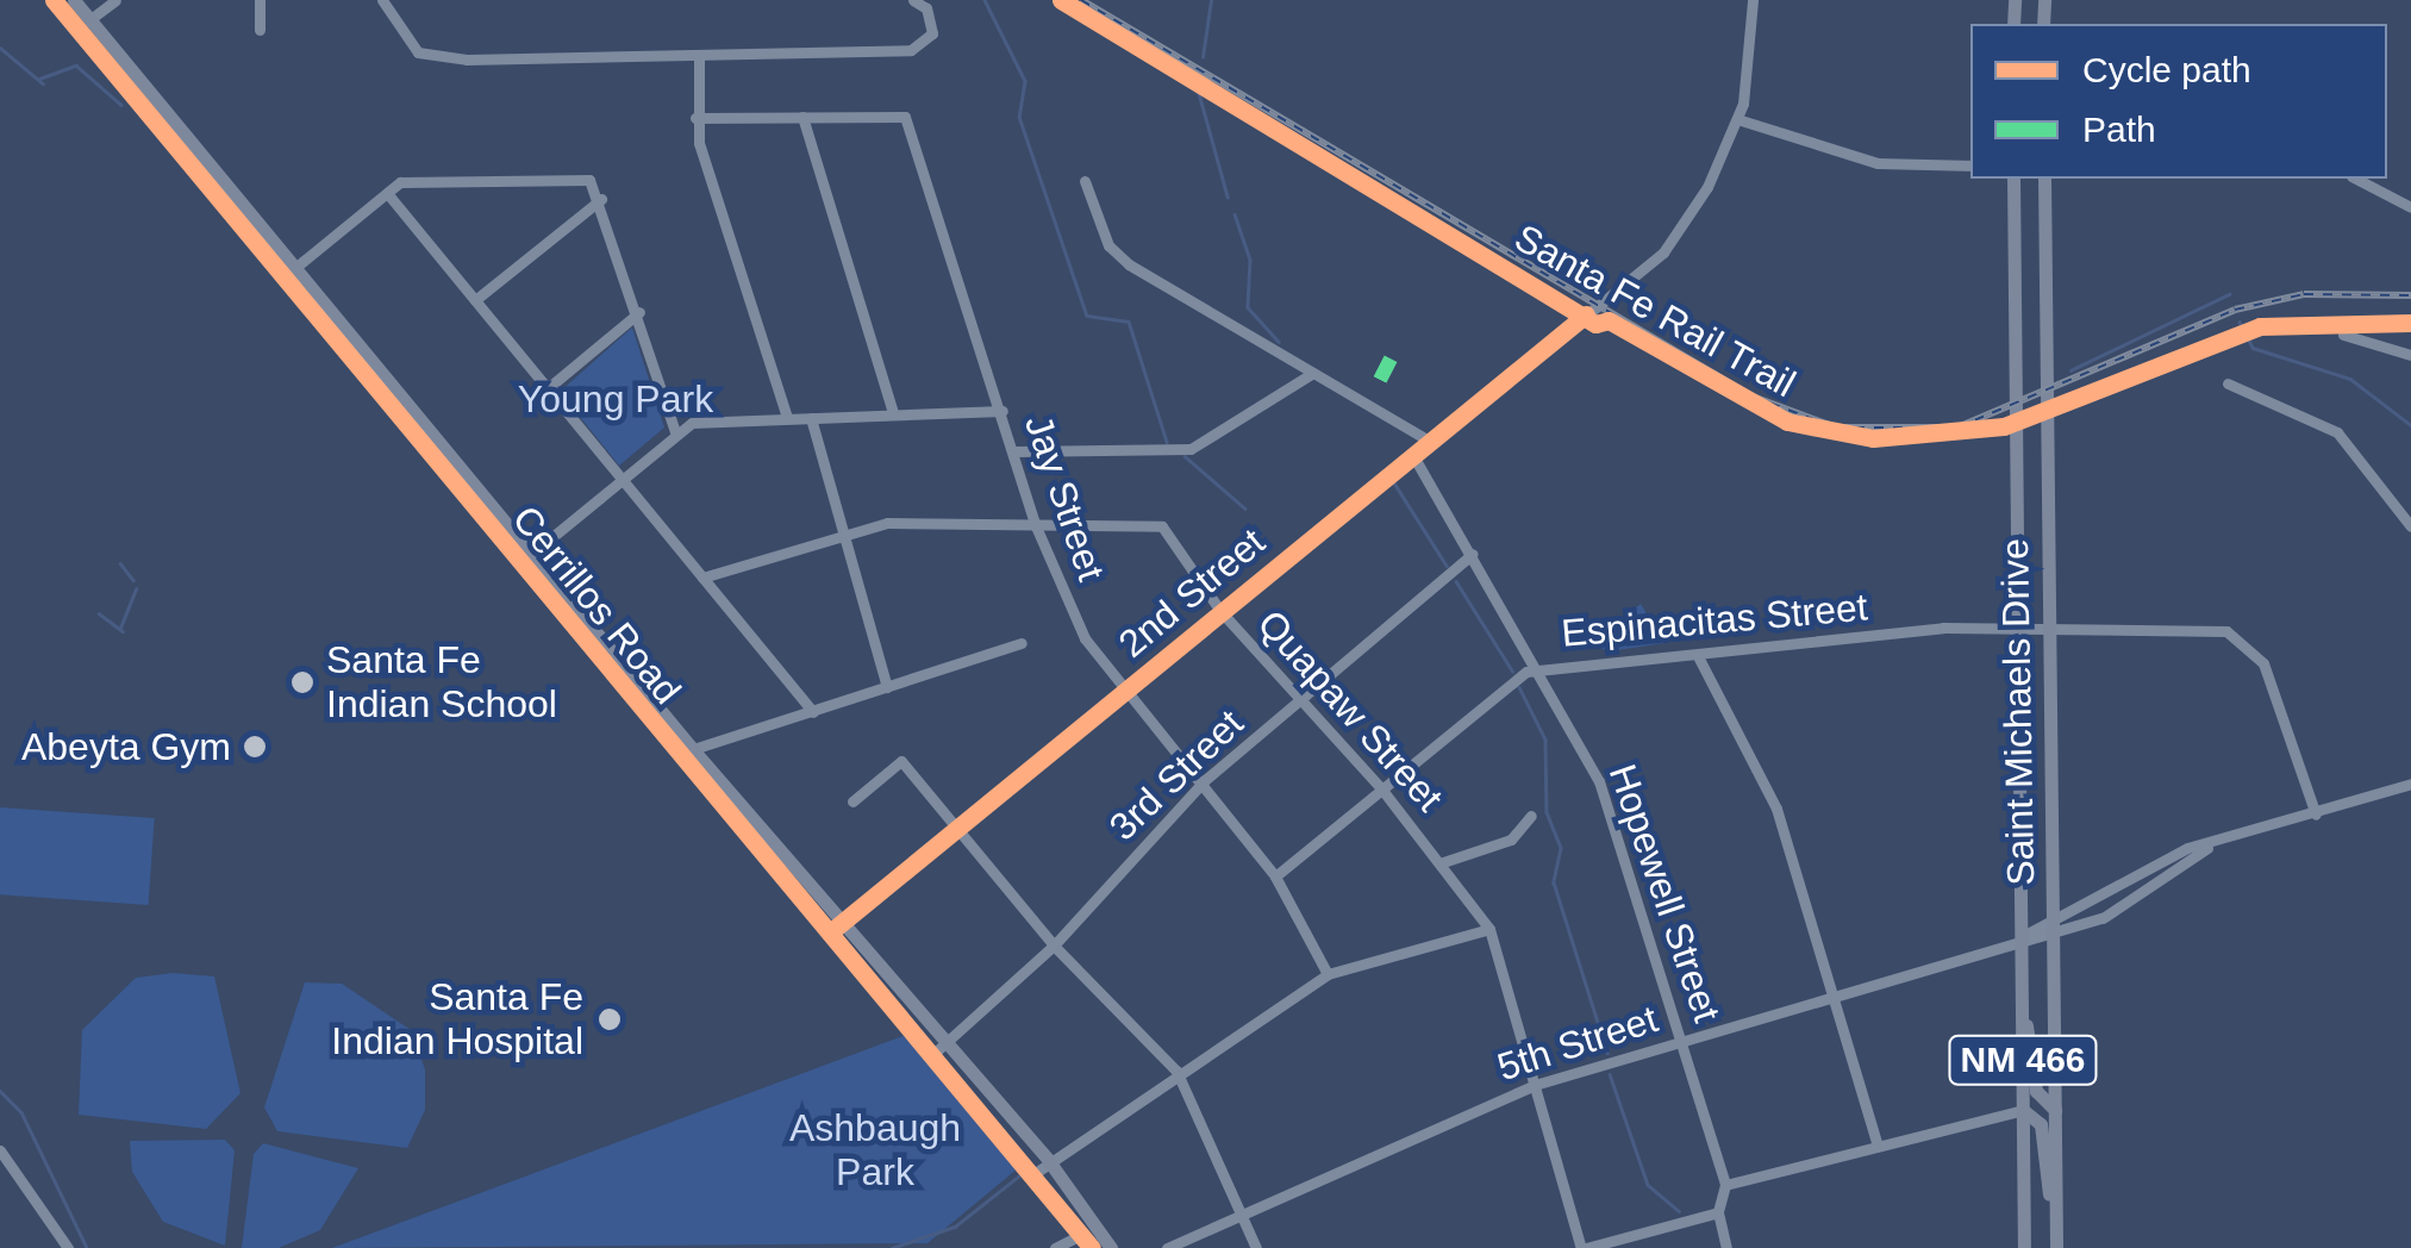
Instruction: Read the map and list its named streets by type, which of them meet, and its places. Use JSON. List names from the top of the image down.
{
  "streets": {
    "main road": ["Cerrillos Road", "Saint Michaels Drive", "NM 466"],
    "street": [
      "Jay Street",
      "2nd Street",
      "Espinacitas Street",
      "Quapaw Street",
      "3rd Street",
      "Hopewell Street",
      "5th Street"
    ],
    "cycle path": ["Santa Fe Rail Trail"]
  },
  "crossings": [
    ["Jay Street", "2nd Street"],
    ["Jay Street", "Espinacitas Street"],
    ["Jay Street", "Quapaw Street"],
    ["Jay Street", "3rd Street"],
    ["2nd Street", "Cerrillos Road"],
    ["2nd Street", "Quapaw Street"],
    ["2nd Street", "Hopewell Street"],
    ["Cerrillos Road", "3rd Street"],
    ["Espinacitas Street", "Quapaw Street"],
    ["Espinacitas Street", "Saint Michaels Drive"],
    ["Espinacitas Street", "Hopewell Street"],
    ["Espinacitas Street", "5th Street"],
    ["Quapaw Street", "3rd Street"],
    ["Quapaw Street", "5th Street"],
    ["Saint Michaels Drive", "5th Street"],
    ["3rd Street", "Hopewell Street"],
    ["Hopewell Street", "5th Street"]
  ],
  "parks": ["Young Park", "Ashbaugh Park"],
  "places": ["Santa Fe Indian School", "Abeyta Gym", "Santa Fe Indian Hospital"],
  "legend": ["Cycle path", "Path"]
}
